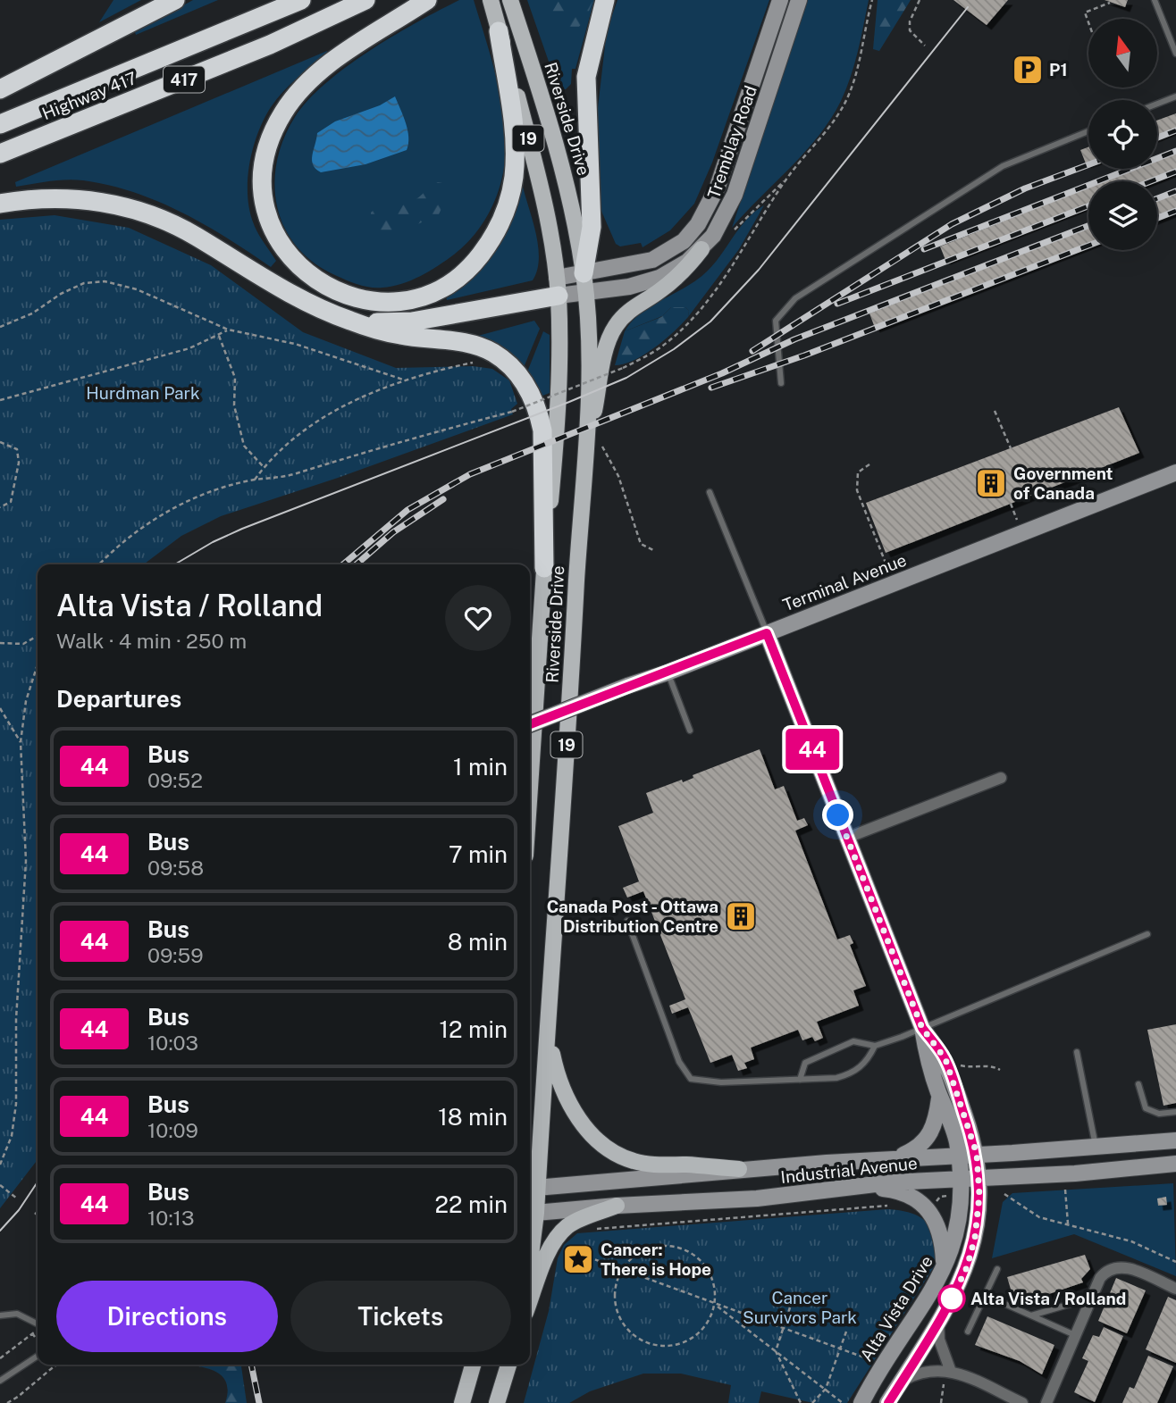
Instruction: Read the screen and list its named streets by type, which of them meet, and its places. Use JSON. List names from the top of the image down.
{
  "streets": {
    "highway": ["417", "Highway 417"],
    "main road": ["Riverside Drive", "19"],
    "street": [
      "Tremblay Road",
      "Terminal Avenue",
      "Industrial Avenue",
      "Alta Vista Drive"
    ]
  },
  "crossings": [
    ["Riverside Drive", "Tremblay Road"],
    ["Riverside Drive", "Industrial Avenue"],
    ["Industrial Avenue", "Alta Vista Drive"]
  ],
  "parks": ["Hurdman Park", "Cancer Survivors Park"],
  "places": {
    "parking": ["P1"],
    "building": ["Government of Canada", "Canada Post - Ottawa Distribution Centre"],
    "place": ["Cancer: There is Hope"],
    "other": ["Alta Vista / Rolland"]
  },
  "lines": ["bus line 44"],
  "north": "top",
  "page": {
    "on_map": "44",
    "heading": [
      ["Alta Vista / Rolland", "Walk · 4 min · 250 m"],
      "Departures"
    ],
    "list": [
      {
        "mark": "44",
        "name": "Bus",
        "note": "09:52",
        "value": "1 min"
      },
      {
        "mark": "44",
        "name": "Bus",
        "note": "09:58",
        "value": "7 min"
      },
      {
        "mark": "44",
        "name": "Bus",
        "note": "09:59",
        "value": "8 min"
      },
      {
        "mark": "44",
        "name": "Bus",
        "note": "10:03",
        "value": "12 min"
      },
      {
        "mark": "44",
        "name": "Bus",
        "note": "10:09",
        "value": "18 min"
      },
      {
        "mark": "44",
        "name": "Bus",
        "note": "10:13",
        "value": "22 min"
      }
    ],
    "buttons": ["Directions", "Tickets"]
  }
}
